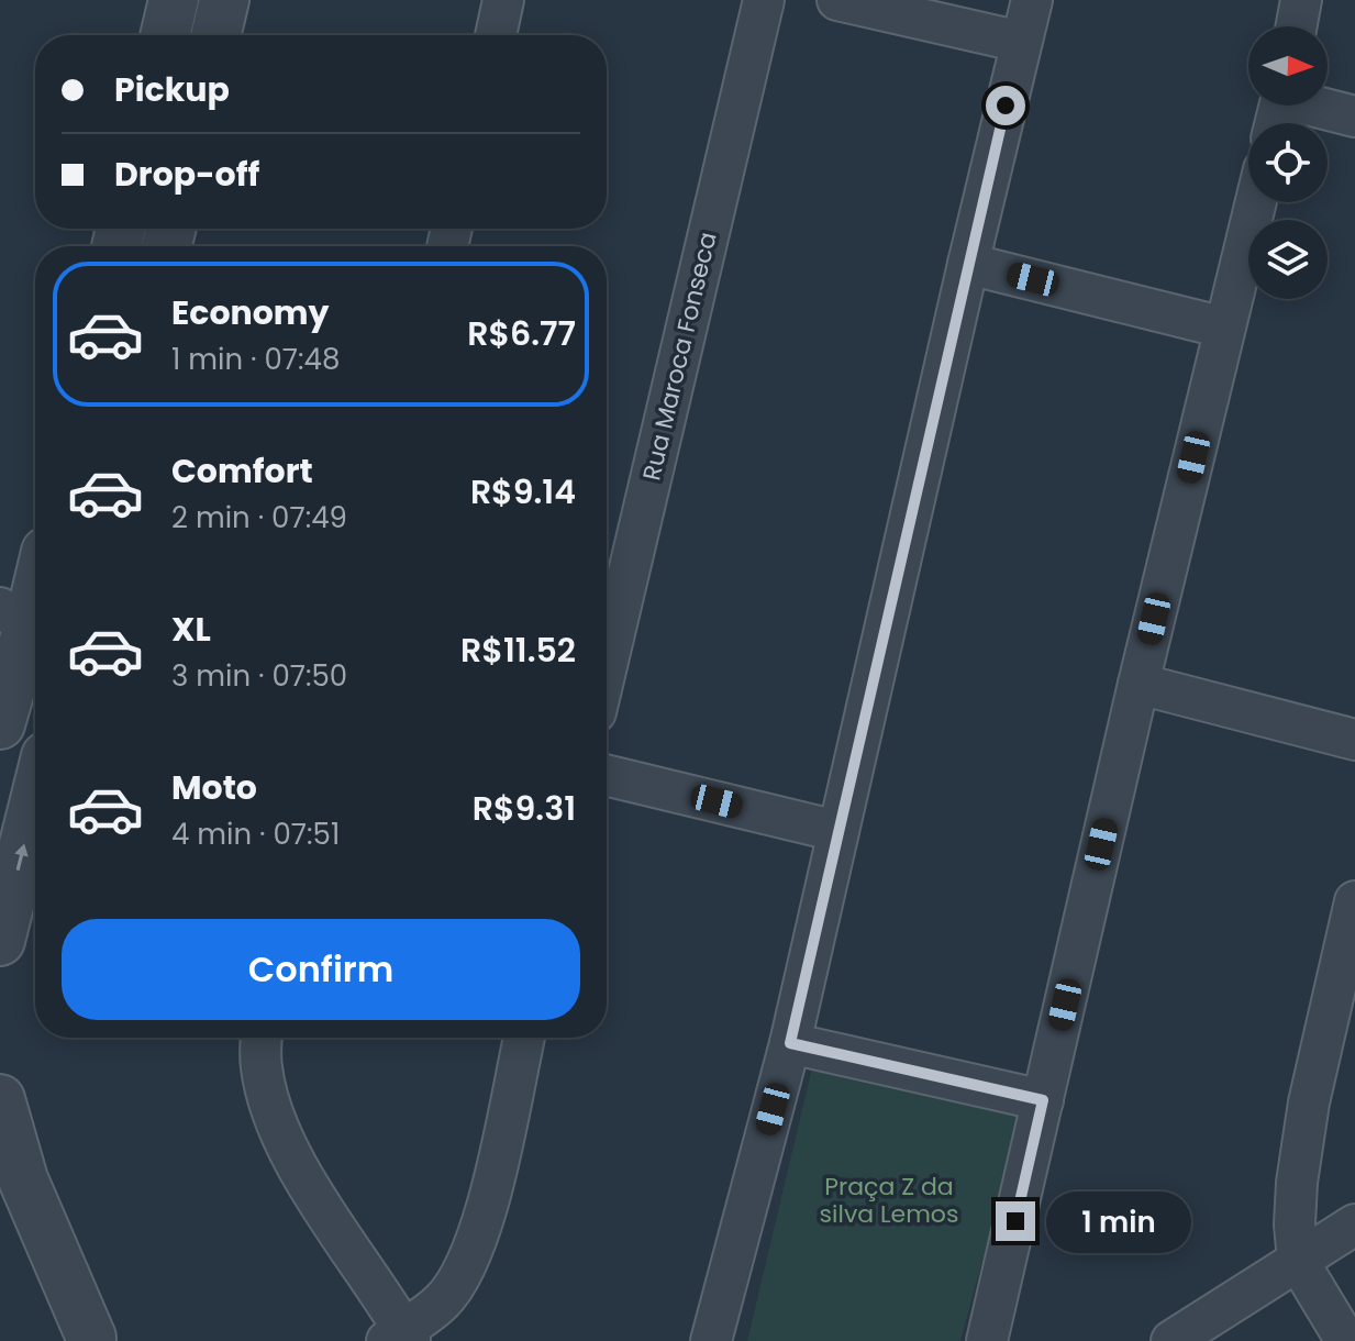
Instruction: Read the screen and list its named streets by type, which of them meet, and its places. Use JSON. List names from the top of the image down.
{
  "streets": {
    "street": ["Rua Maroca Fonseca"]
  },
  "parks": ["Praça Z da silva Lemos"],
  "north": "right",
  "page": {
    "banner": ["Pickup", "Drop-off"],
    "list": [
      {
        "name": "Economy",
        "note": "1 min · 07:48",
        "value": "R$6.77"
      },
      {
        "name": "Comfort",
        "note": "2 min · 07:49",
        "value": "R$9.14"
      },
      {
        "name": "XL",
        "note": "3 min · 07:50",
        "value": "R$11.52"
      },
      {
        "name": "Moto",
        "note": "4 min · 07:51",
        "value": "R$9.31"
      }
    ],
    "buttons": "Confirm",
    "bubble": "1 min"
  }
}
